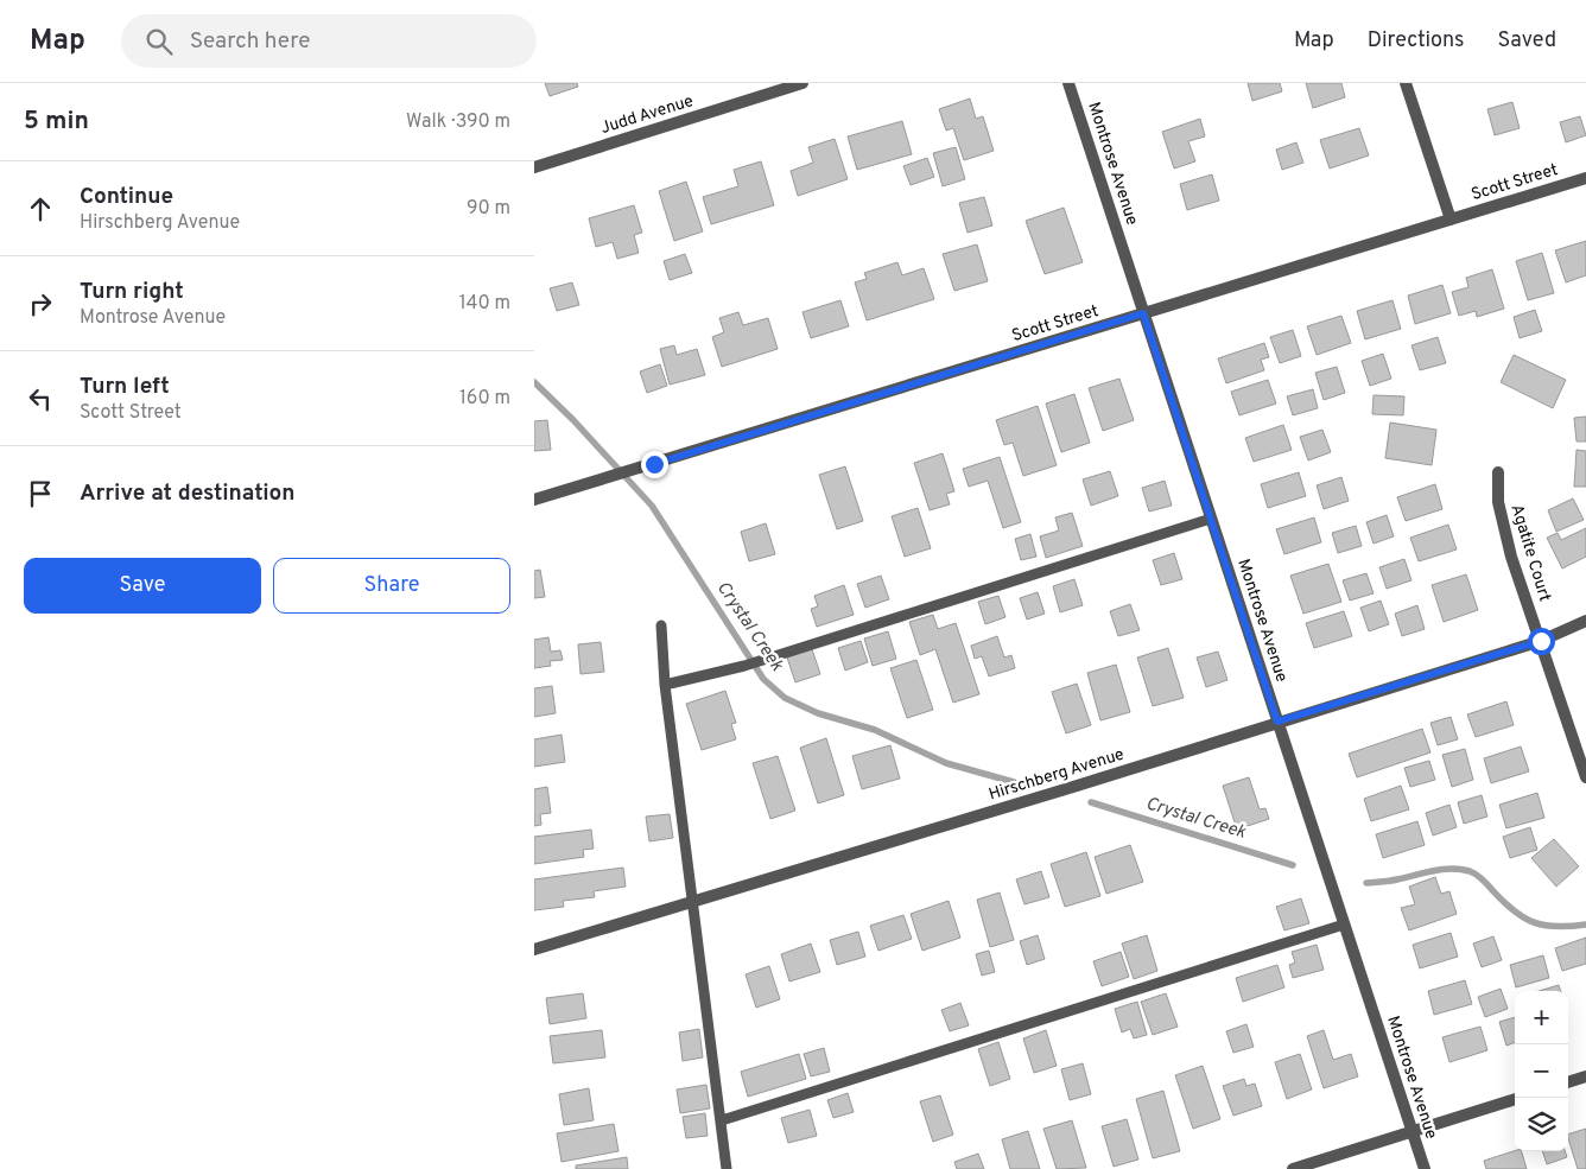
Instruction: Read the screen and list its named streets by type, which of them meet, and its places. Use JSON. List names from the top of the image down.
{
  "streets": {
    "street": [
      "Judd Avenue",
      "Montrose Avenue",
      "Scott Street",
      "Agatite Court",
      "Hirschberg Avenue"
    ]
  },
  "crossings": [
    ["Montrose Avenue", "Scott Street"],
    ["Montrose Avenue", "Hirschberg Avenue"],
    ["Agatite Court", "Hirschberg Avenue"]
  ],
  "water": ["Crystal Creek"],
  "page": {
    "header": "Map",
    "search": "Search here",
    "nav": ["Map", "Directions", "Saved"],
    "heading": ["5 min", "Walk · 390 m"],
    "list": [
      ["Continue", "Hirschberg Avenue", "90 m"],
      ["Turn right", "Montrose Avenue", "140 m"],
      ["Turn left", "Scott Street", "160 m"],
      "Arrive at destination"
    ],
    "buttons": ["Save", "Share"],
    "map_buttons": ["+", "−"]
  }
}
